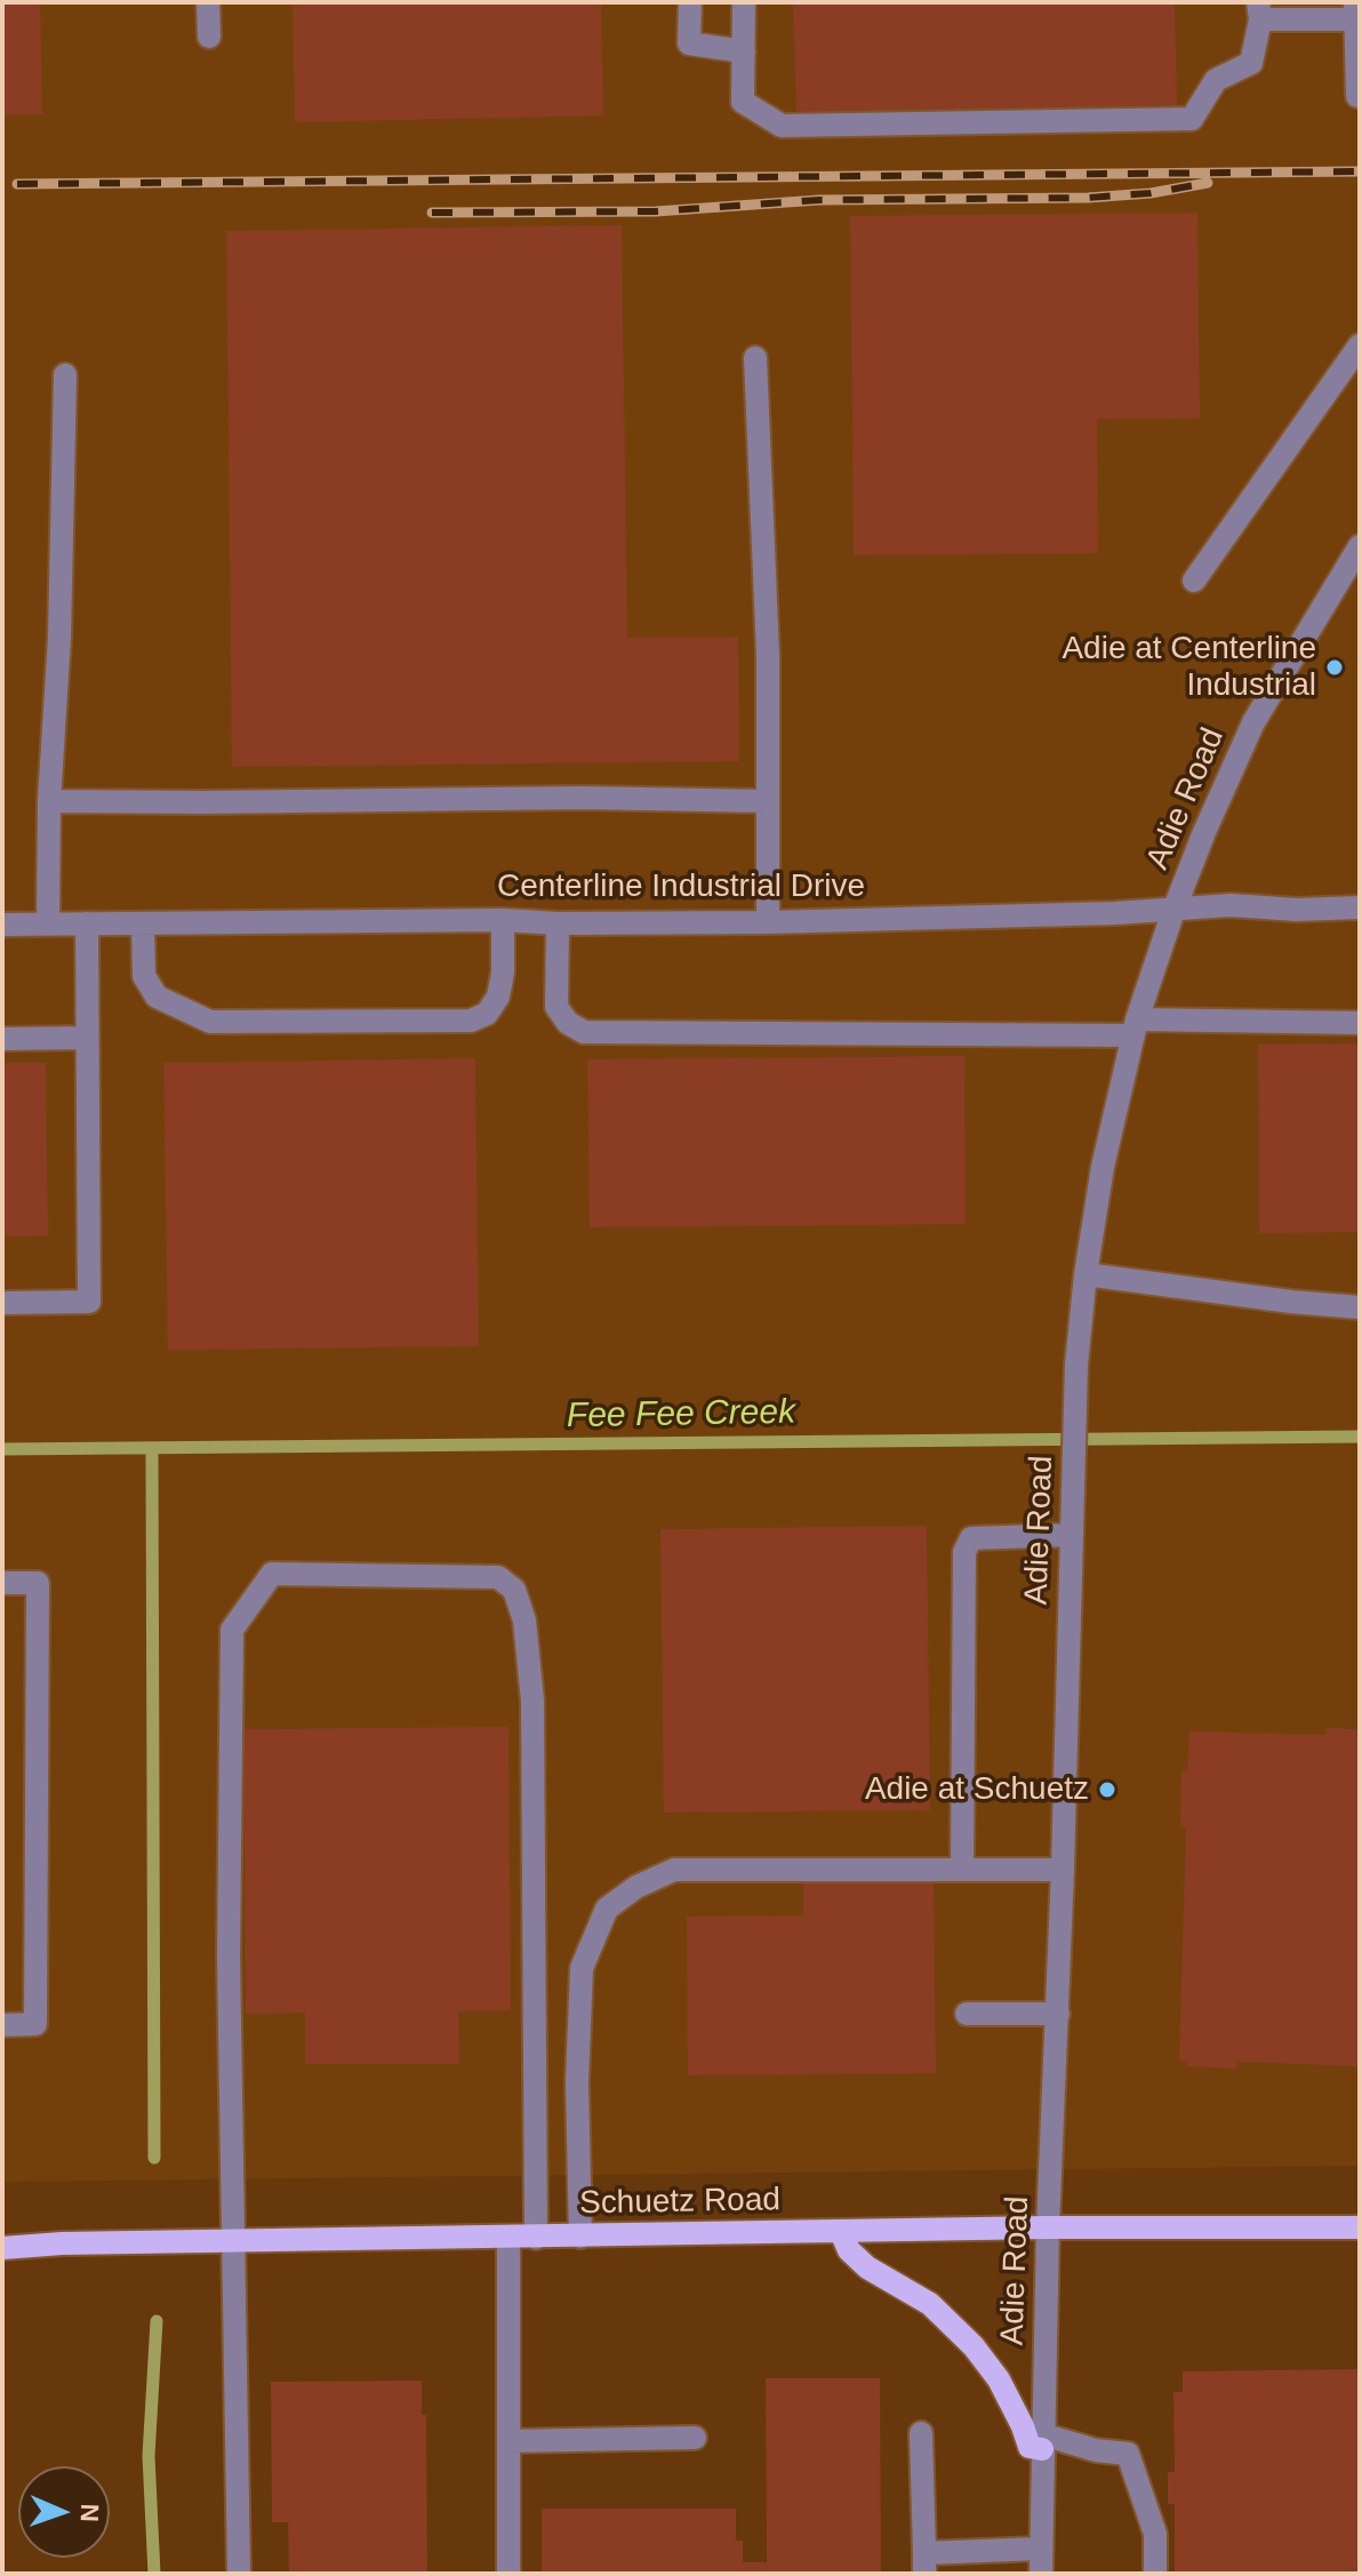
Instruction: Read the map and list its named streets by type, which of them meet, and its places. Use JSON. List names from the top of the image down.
{
  "streets": {
    "main road": ["Schuetz Road"],
    "street": ["Adie Road", "Centerline Industrial Drive"]
  },
  "crossings": [
    ["Adie Road", "Centerline Industrial Drive"],
    ["Adie Road", "Schuetz Road"]
  ],
  "water": ["Fee Fee Creek"],
  "places": ["Adie at Centerline Industrial", "Adie at Schuetz"],
  "north": "right"
}
